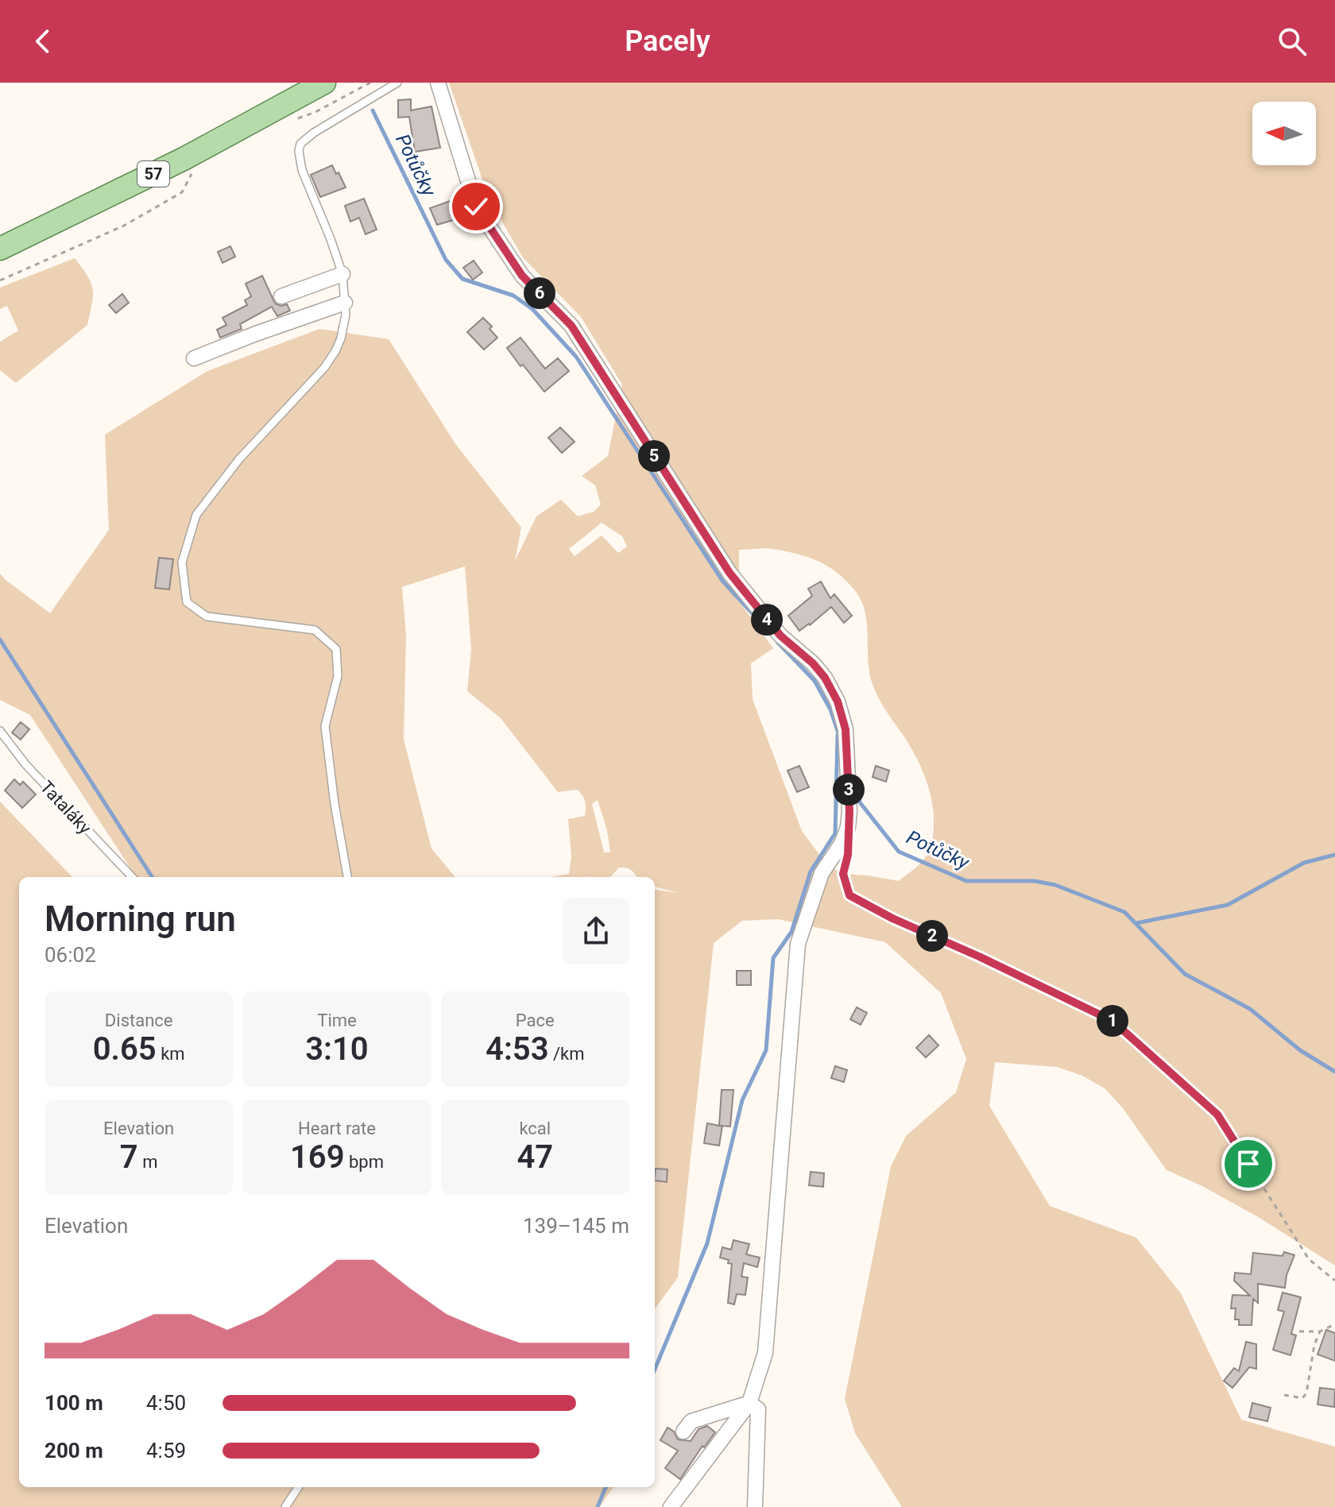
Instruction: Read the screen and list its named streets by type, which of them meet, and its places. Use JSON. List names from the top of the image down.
{
  "streets": {
    "main road": ["57"],
    "lane": ["Tataláky"]
  },
  "water": ["Potůčky"],
  "north": "left",
  "page": {
    "header": "Pacely",
    "pins": [
      "6",
      "5",
      "4",
      "3",
      "2",
      "1"
    ],
    "heading": ["Morning run", "06:02"],
    "stats": [
      ["Distance", "0.65 km"],
      ["Time", "3:10"],
      ["Pace", "4:53 /km"],
      ["Elevation", "7 m"],
      ["Heart rate", "169 bpm"],
      ["kcal", "47"]
    ],
    "chart": ["Elevation", "139–145 m"],
    "list": [
      {
        "name": "100 m",
        "note": "4:50"
      },
      {
        "name": "200 m",
        "note": "4:59"
      }
    ]
  }
}
